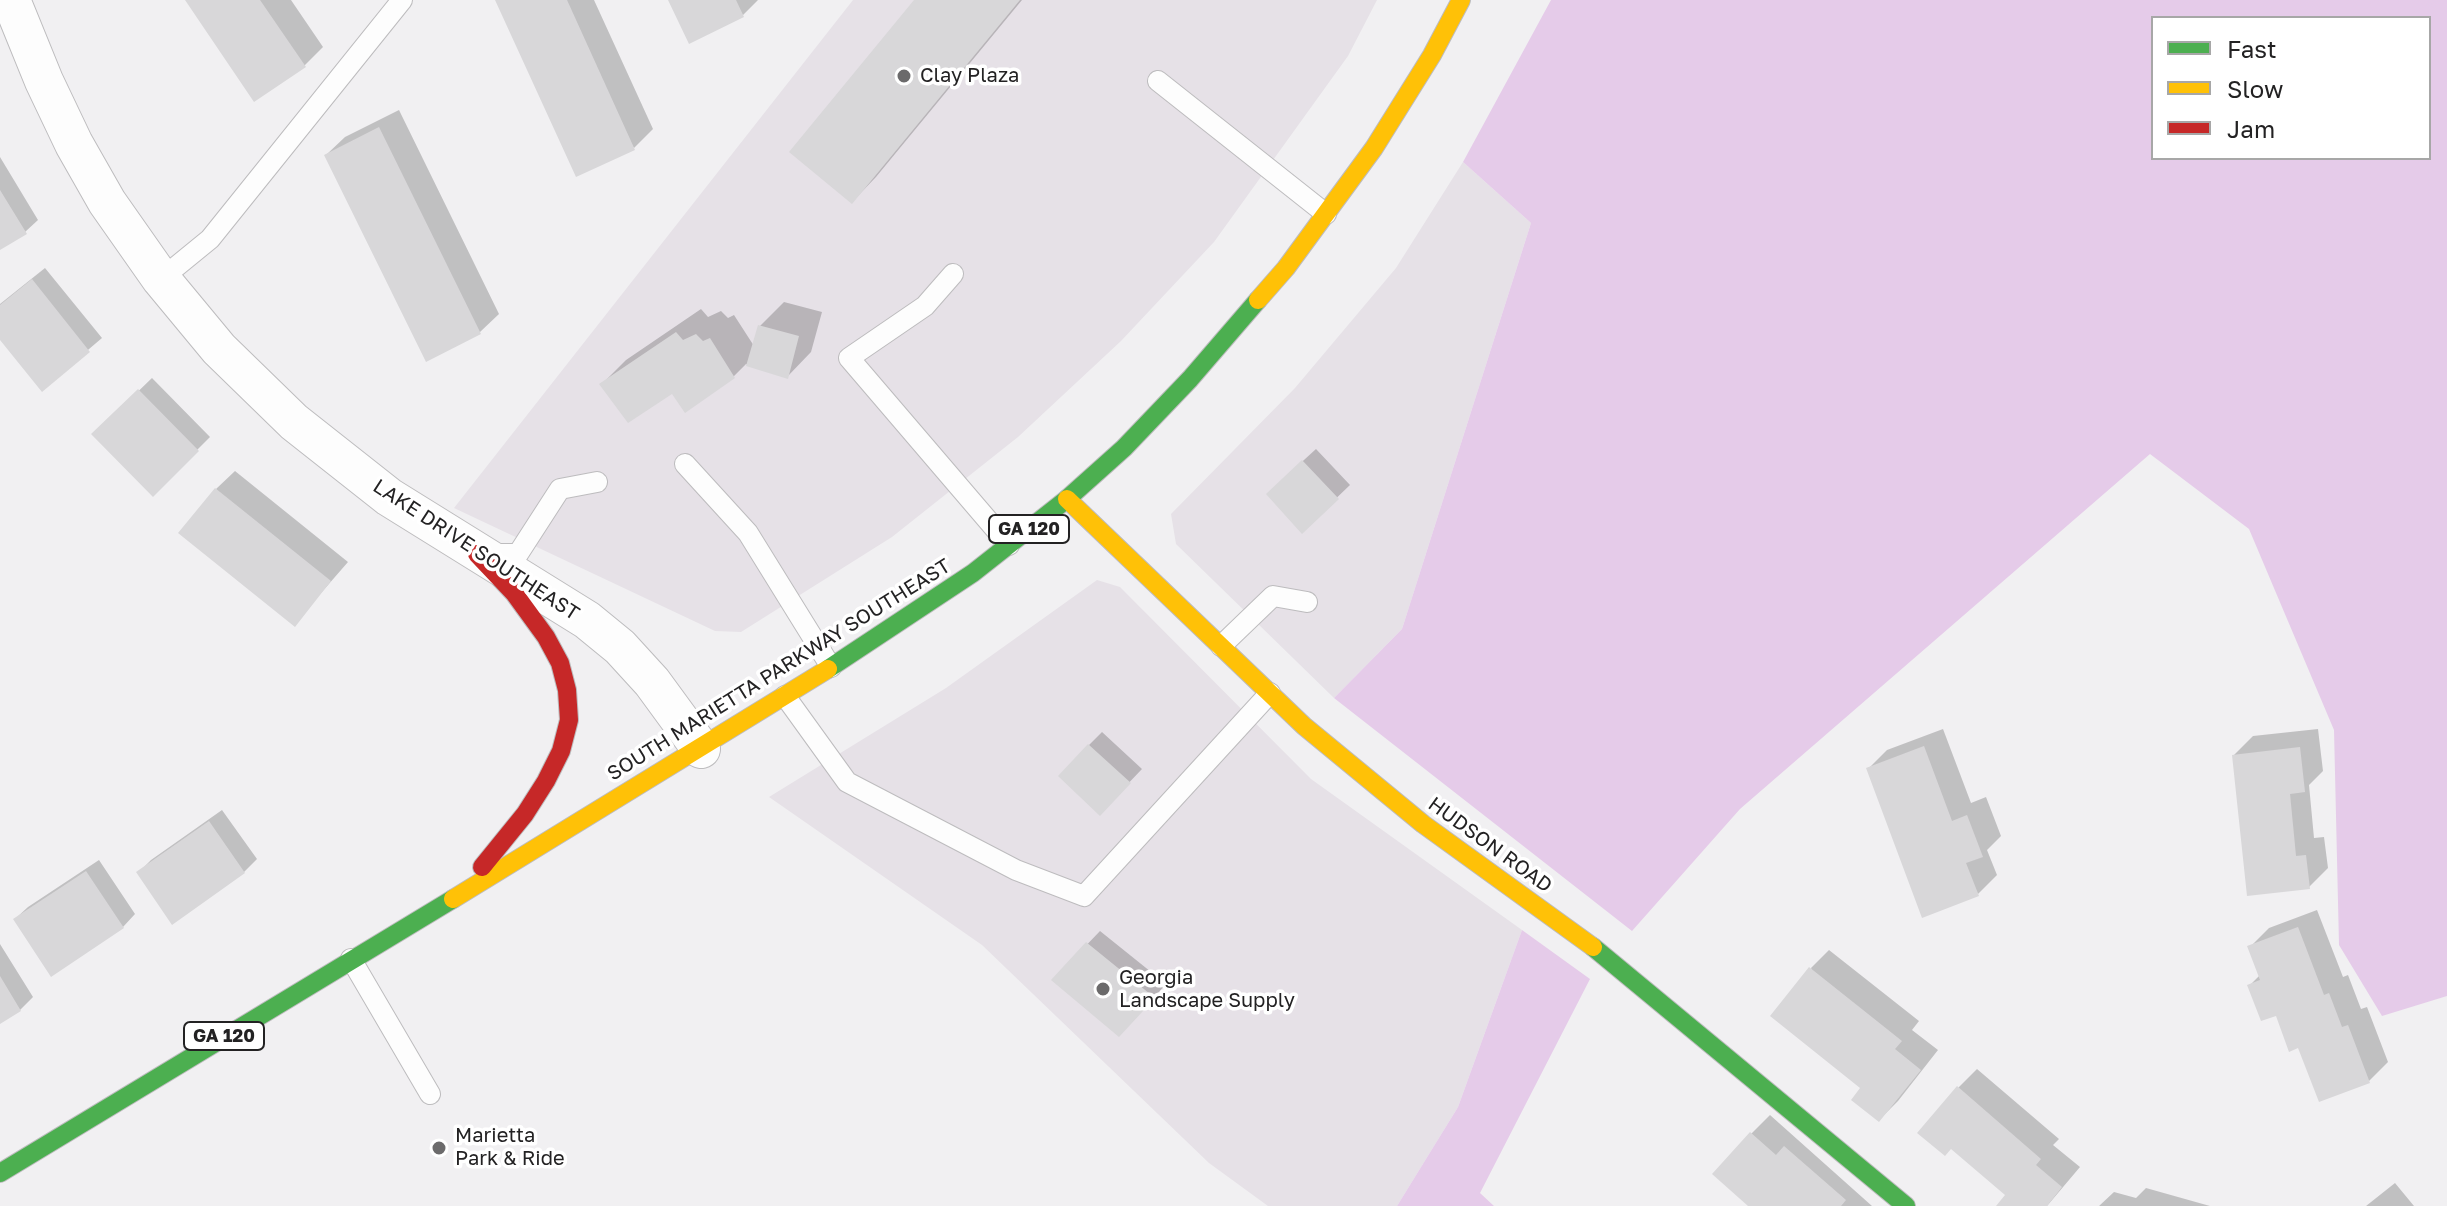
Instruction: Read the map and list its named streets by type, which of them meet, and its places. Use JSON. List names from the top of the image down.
{
  "streets": {
    "main road": ["GA 120", "SOUTH MARIETTA PARKWAY SOUTHEAST", "HUDSON ROAD"],
    "street": ["LAKE DRIVE SOUTHEAST"]
  },
  "crossings": [
    ["LAKE DRIVE SOUTHEAST", "SOUTH MARIETTA PARKWAY SOUTHEAST"],
    ["SOUTH MARIETTA PARKWAY SOUTHEAST", "HUDSON ROAD"]
  ],
  "places": ["Clay Plaza", "Georgia Landscape Supply", "Marietta Park & Ride"],
  "legend": ["Fast", "Slow", "Jam"]
}
